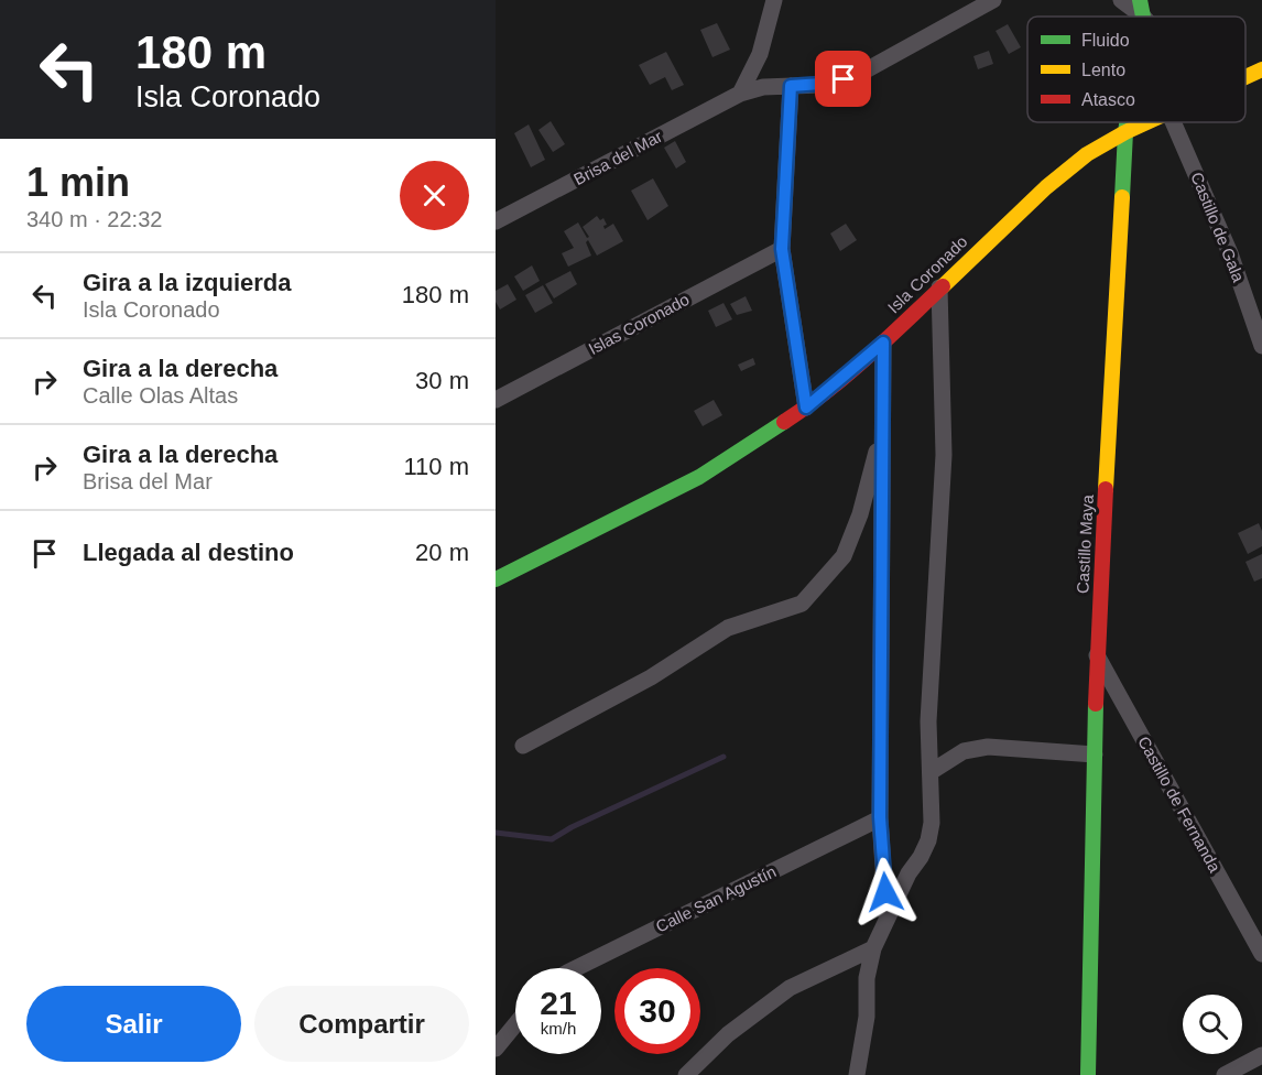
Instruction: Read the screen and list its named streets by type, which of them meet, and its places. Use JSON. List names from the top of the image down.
{
  "streets": {
    "street": [
      "Brisa del Mar",
      "Castillo de Gala",
      "Isla Coronado",
      "Islas Coronado",
      "Castillo Maya",
      "Castillo de Fernanda",
      "Calle San Agustín"
    ]
  },
  "crossings": [
    ["Isla Coronado", "Castillo Maya"],
    ["Castillo Maya", "Castillo de Fernanda"]
  ],
  "legend": ["Fluido", "Lento", "Atasco"],
  "page": {
    "turn": ["180 m", "Isla Coronado"],
    "heading": ["1 min", "340 m · 22:32"],
    "list": [
      {
        "name": "Gira a la izquierda",
        "note": "Isla Coronado",
        "value": "180 m"
      },
      {
        "name": "Gira a la derecha",
        "note": "Calle Olas Altas",
        "value": "30 m"
      },
      {
        "name": "Gira a la derecha",
        "note": "Brisa del Mar",
        "value": "110 m"
      },
      {
        "name": "Llegada al destino",
        "value": "20 m"
      }
    ],
    "speed": "21 km/h",
    "limit": "30",
    "buttons": ["Salir", "Compartir"]
  }
}
